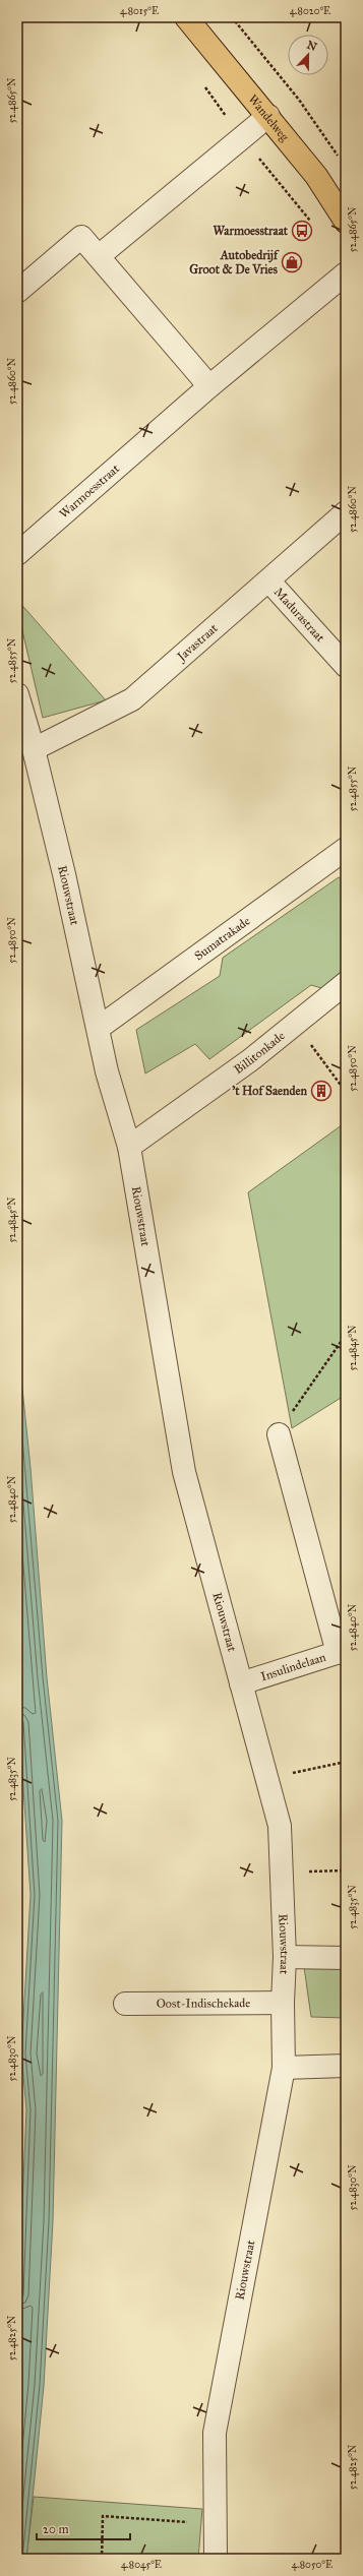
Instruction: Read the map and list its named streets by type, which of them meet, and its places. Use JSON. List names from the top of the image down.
{
  "streets": {
    "main road": ["Wandelweg"],
    "street": [
      "Warmoesstraat",
      "Madurastraat",
      "Javastraat",
      "Riouwstraat",
      "Sumatrakade",
      "Billitonkade",
      "Insulindelaan",
      "Oost-Indischekade"
    ]
  },
  "crossings": [
    ["Madurastraat", "Javastraat"],
    ["Javastraat", "Riouwstraat"],
    ["Riouwstraat", "Sumatrakade"],
    ["Riouwstraat", "Billitonkade"],
    ["Riouwstraat", "Insulindelaan"],
    ["Riouwstraat", "Oost-Indischekade"]
  ],
  "places": {
    "bus stop": ["Warmoesstraat"],
    "shop": ["Autobedrijf Groot & De Vries"],
    "building": ["'t Hof Saenden"]
  },
  "scale_bar": "20 m",
  "north": "top",
  "coordinates": [
    "4.8015°E",
    "4.8020°E",
    "52.4865°N",
    "52.4860°N",
    "52.4855°N",
    "52.4850°N",
    "52.4845°N",
    "52.4840°N",
    "52.4835°N",
    "52.4830°N",
    "52.4825°N",
    "4.8045°E",
    "4.8050°E"
  ]
}
